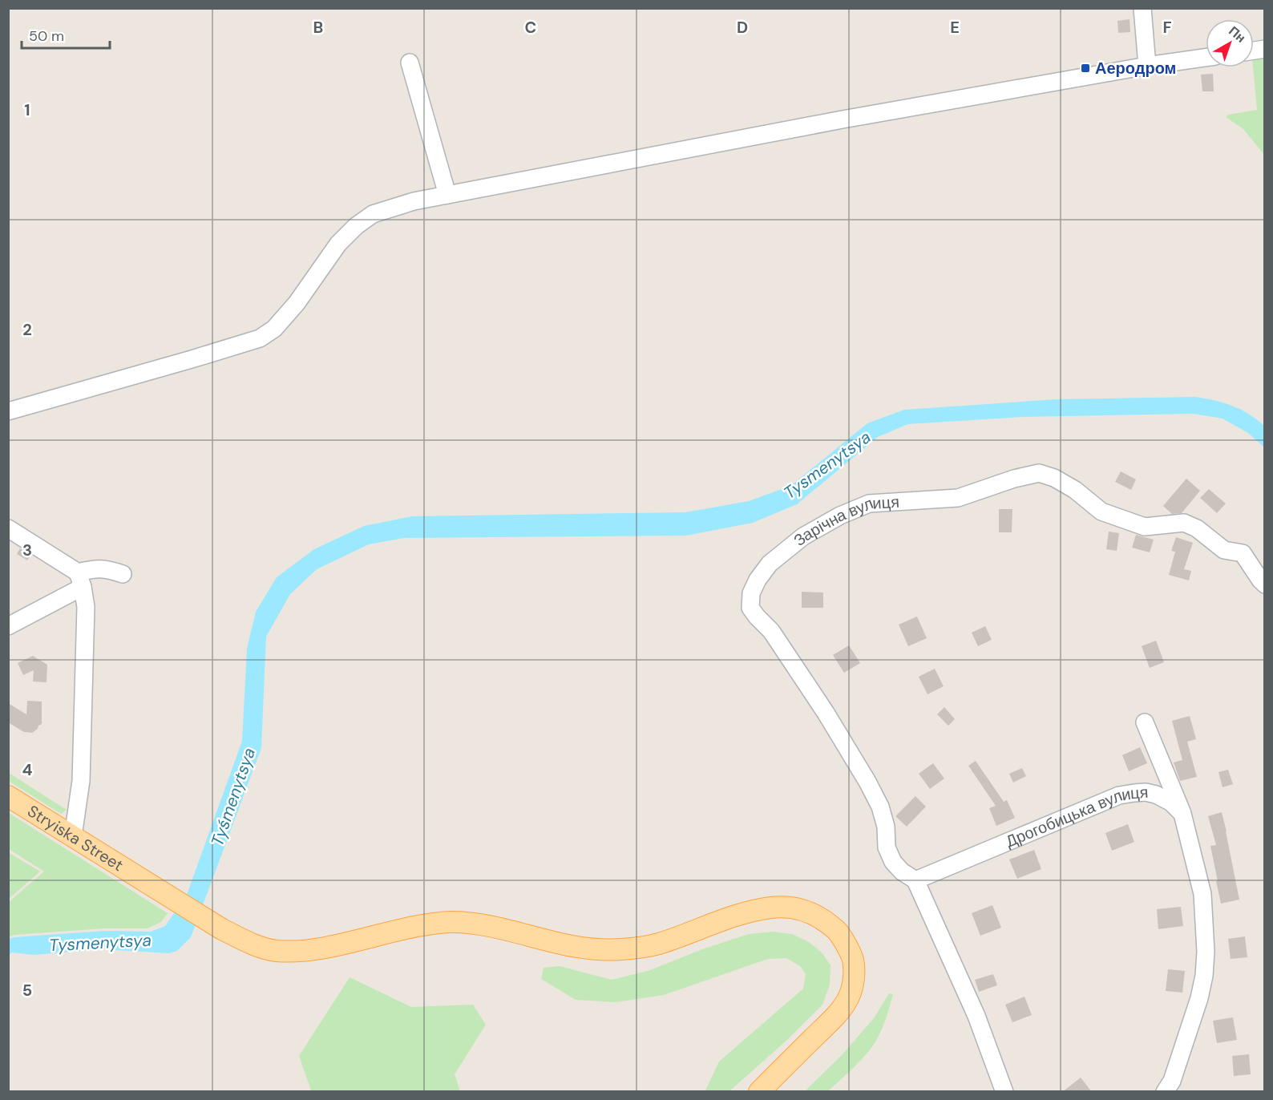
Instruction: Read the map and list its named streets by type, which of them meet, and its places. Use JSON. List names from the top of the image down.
{
  "streets": {
    "main road": ["Stryiska Street"],
    "street": ["Зарічна вулиця", "Дрогобицька вулиця"]
  },
  "crossings": [
    ["Зарічна вулиця", "Дрогобицька вулиця"]
  ],
  "water": ["Tysmenytsya", "Tyśmenytsya"],
  "places": {
    "transit": ["Аеродром"]
  },
  "scale_bar": "50 m",
  "north": "top right",
  "grid": {
    "columns": [
      "B",
      "C",
      "D",
      "E",
      "F"
    ],
    "rows": [
      "1",
      "2",
      "3",
      "4",
      "5"
    ]
  }
}
